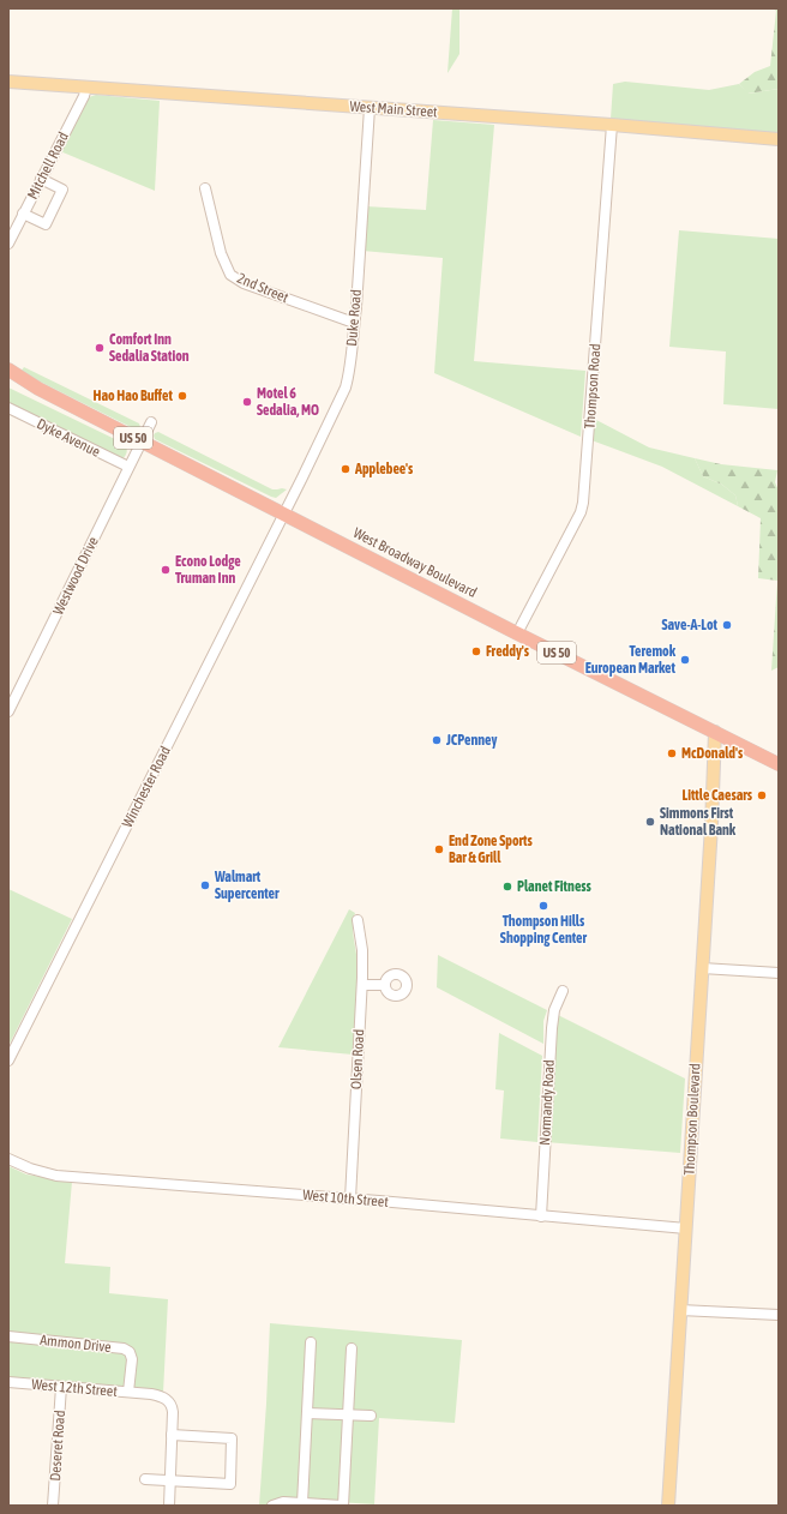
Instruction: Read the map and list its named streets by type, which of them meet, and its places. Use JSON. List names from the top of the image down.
{
  "streets": {
    "highway": ["US 50", "West Broadway Boulevard"],
    "main road": ["West Main Street", "Thompson Boulevard"],
    "street": [
      "Mitchell Road",
      "2nd Street",
      "Duke Road",
      "Thompson Road",
      "Dyke Avenue",
      "Westwood Drive",
      "Winchester Road",
      "Olsen Road",
      "Normandy Road",
      "West 10th Street",
      "Ammon Drive",
      "West 12th Street",
      "Deseret Road"
    ]
  },
  "crossings": [
    ["West Main Street", "Mitchell Road"],
    ["West Main Street", "Duke Road"],
    ["West Main Street", "Thompson Road"],
    ["2nd Street", "Duke Road"],
    ["Duke Road", "West Broadway Boulevard"],
    ["Duke Road", "Winchester Road"],
    ["Thompson Road", "West Broadway Boulevard"],
    ["Dyke Avenue", "Westwood Drive"],
    ["West Broadway Boulevard", "Westwood Drive"],
    ["West Broadway Boulevard", "Winchester Road"],
    ["West Broadway Boulevard", "Thompson Boulevard"],
    ["Olsen Road", "West 10th Street"],
    ["Normandy Road", "West 10th Street"],
    ["Thompson Boulevard", "West 10th Street"],
    ["Ammon Drive", "West 12th Street"],
    ["West 12th Street", "Deseret Road"]
  ],
  "places": [
    "Comfort Inn Sedalia Station",
    "Hao Hao Buffet",
    "Motel 6 Sedalia, MO",
    "Applebee's",
    "Econo Lodge Truman Inn",
    "Save-A-Lot",
    "Freddy's",
    "Teremok European Market",
    "JCPenney",
    "McDonald's",
    "Little Caesars",
    "Simmons First National Bank",
    "End Zone Sports Bar & Grill",
    "Walmart Supercenter",
    "Planet Fitness",
    "Thompson Hills Shopping Center"
  ]
}
